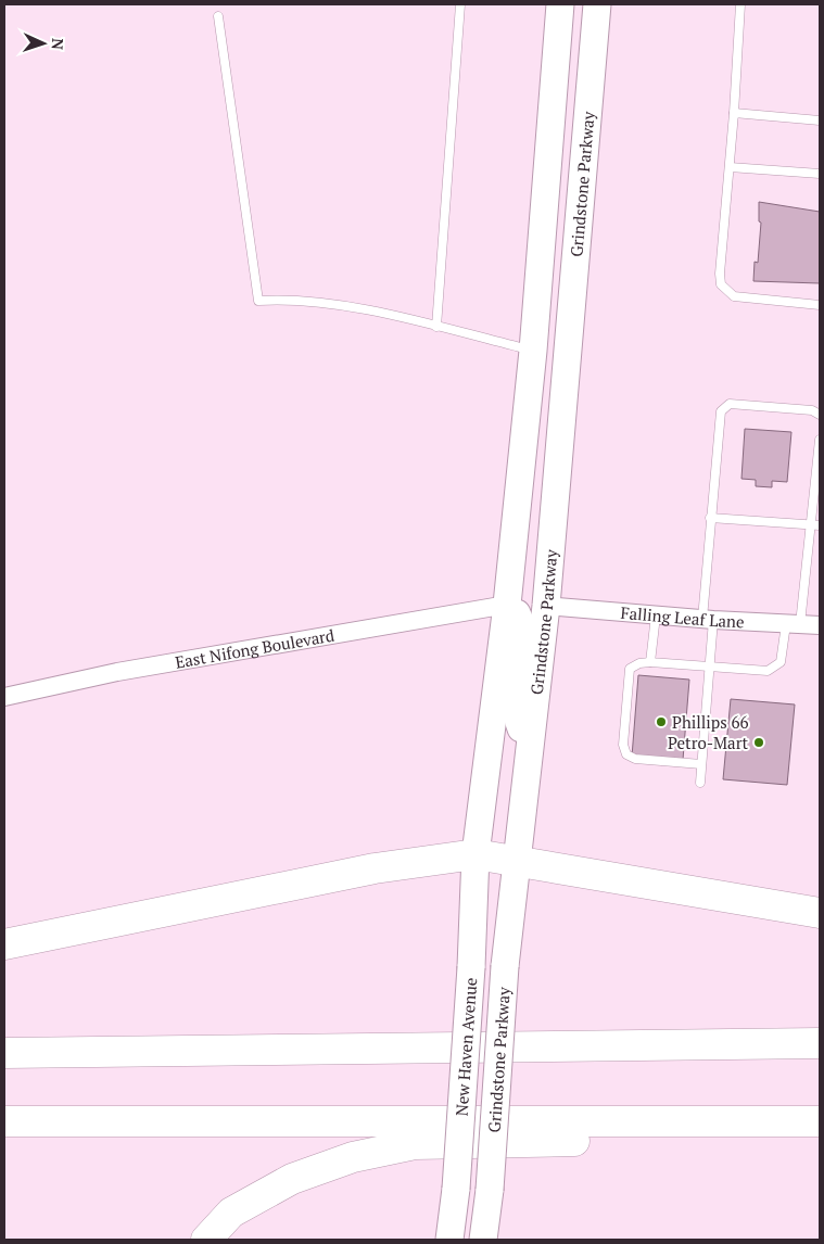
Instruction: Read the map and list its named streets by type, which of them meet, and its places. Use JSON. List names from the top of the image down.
{
  "streets": {
    "main road": ["Grindstone Parkway", "New Haven Avenue"],
    "street": ["Falling Leaf Lane", "East Nifong Boulevard"]
  },
  "crossings": [
    ["Grindstone Parkway", "Falling Leaf Lane"]
  ],
  "places": ["Phillips 66", "Petro-Mart"],
  "north": "right"
}
